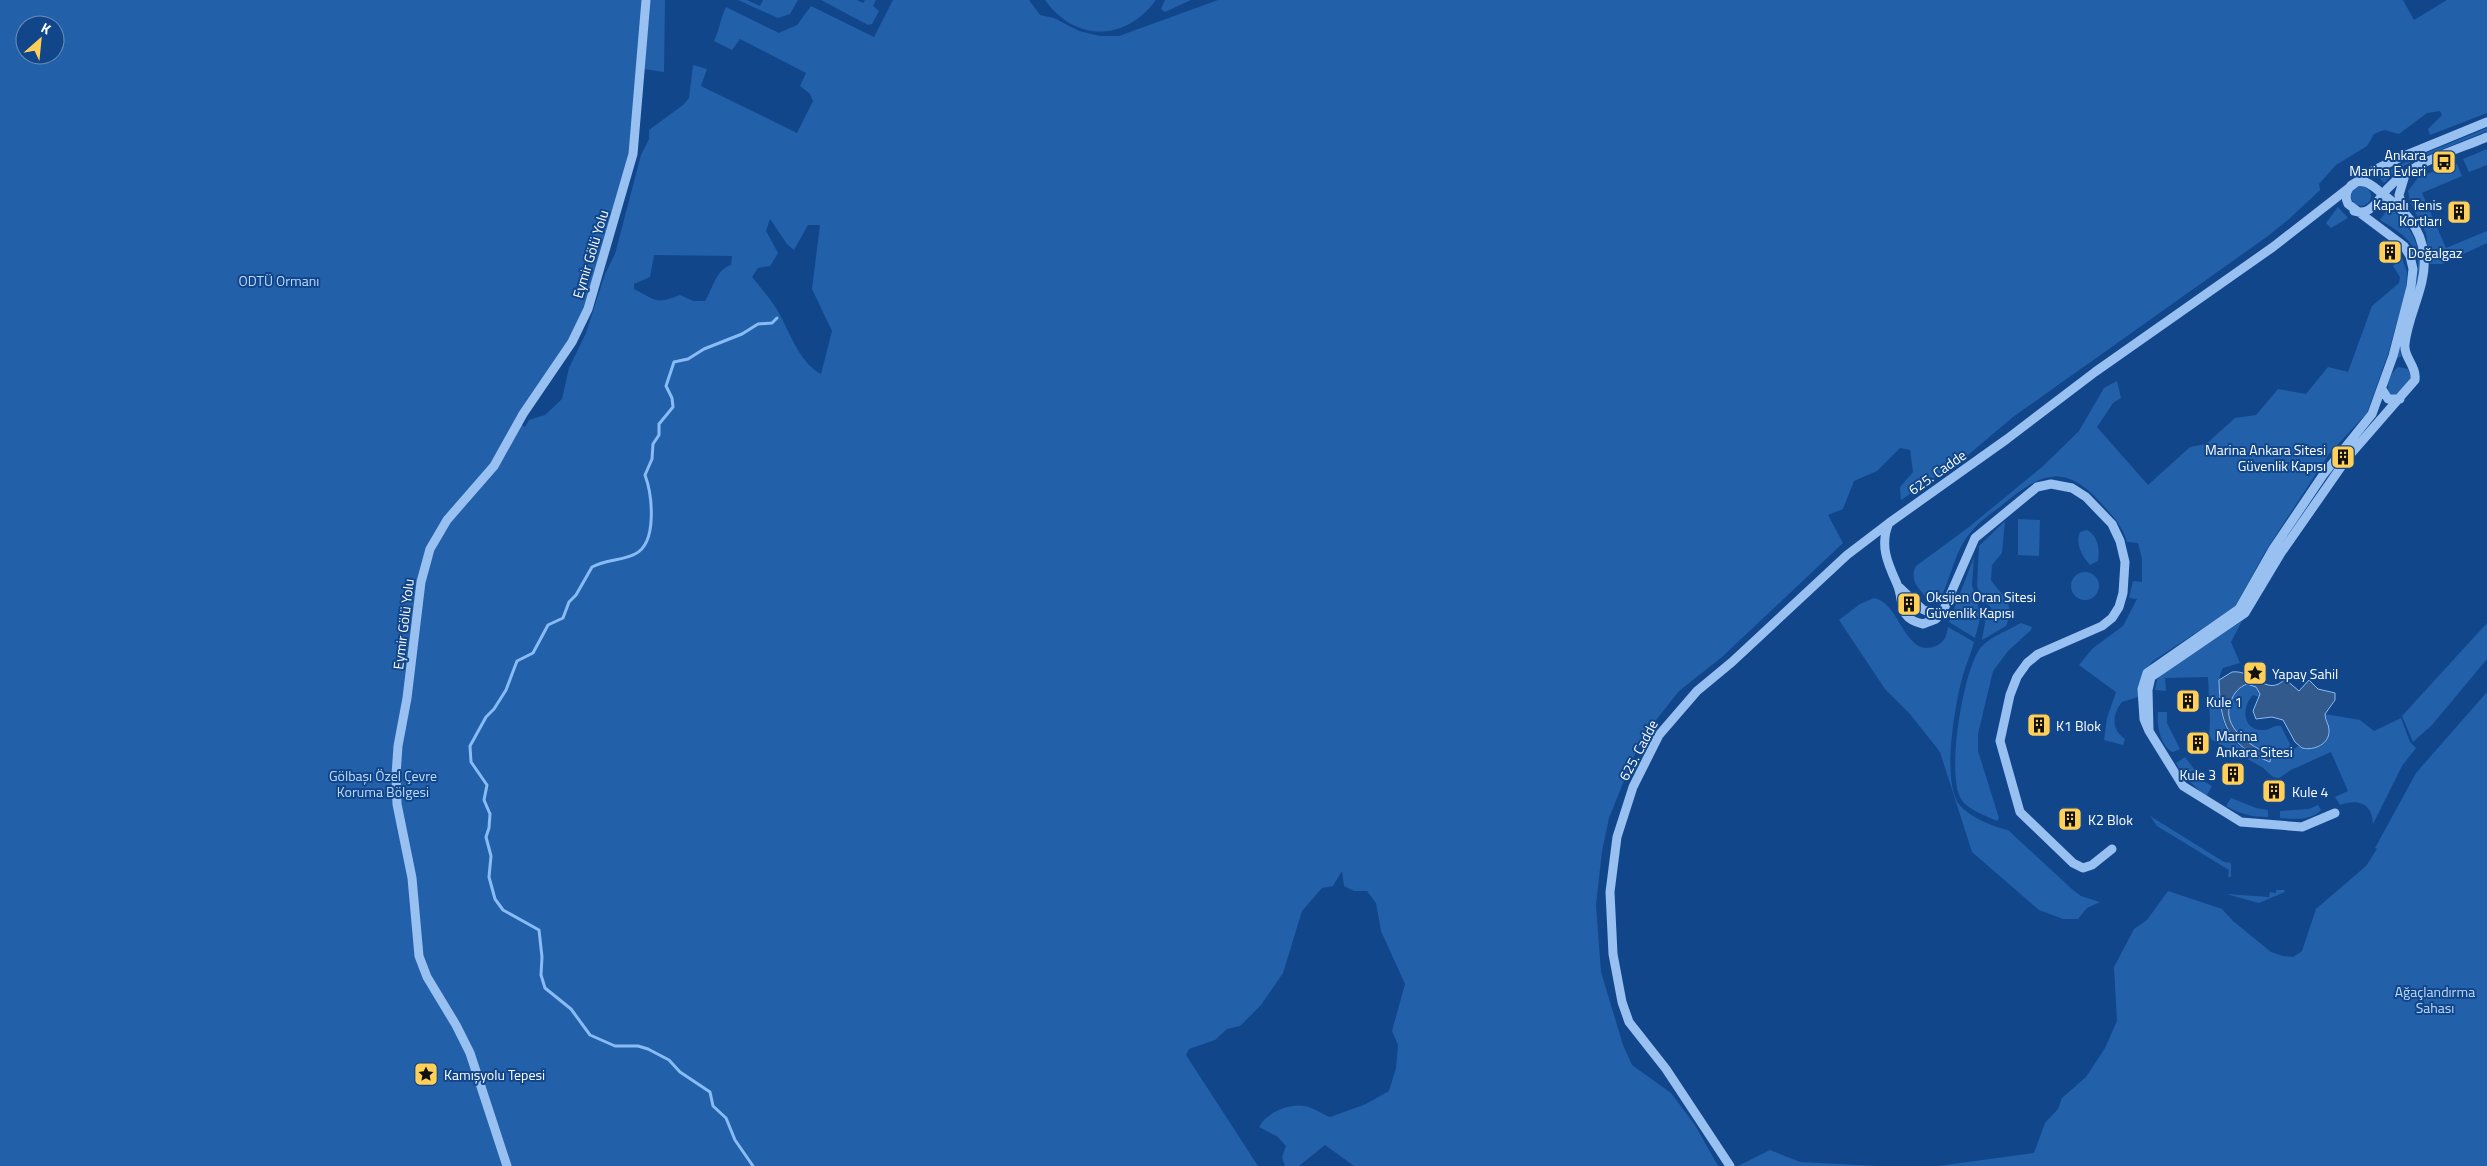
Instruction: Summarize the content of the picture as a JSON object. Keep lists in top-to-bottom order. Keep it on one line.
{"streets":{"street":["Eymir Gölü Yolu","625. Cadde"]},"parks":["ODTÜ Ormanı","Gölbaşı Özel Çevre Koruma Bölgesi","Ağaçlandırma Sahası"],"places":{"bus stop":["Ankara Marina Evleri"],"building":["Kapalı Tenis Kortları","Doğalgaz","Marina Ankara Sitesi Güvenlik Kapısı","Oksijen Oran Sitesi Güvenlik Kapısı","Kule 1","K1 Blok","Marina Ankara Sitesi","Kule 3","Kule 4","K2 Blok"],"place":["Yapay Sahil","Kamışyolu Tepesi"]},"north":"top right"}
